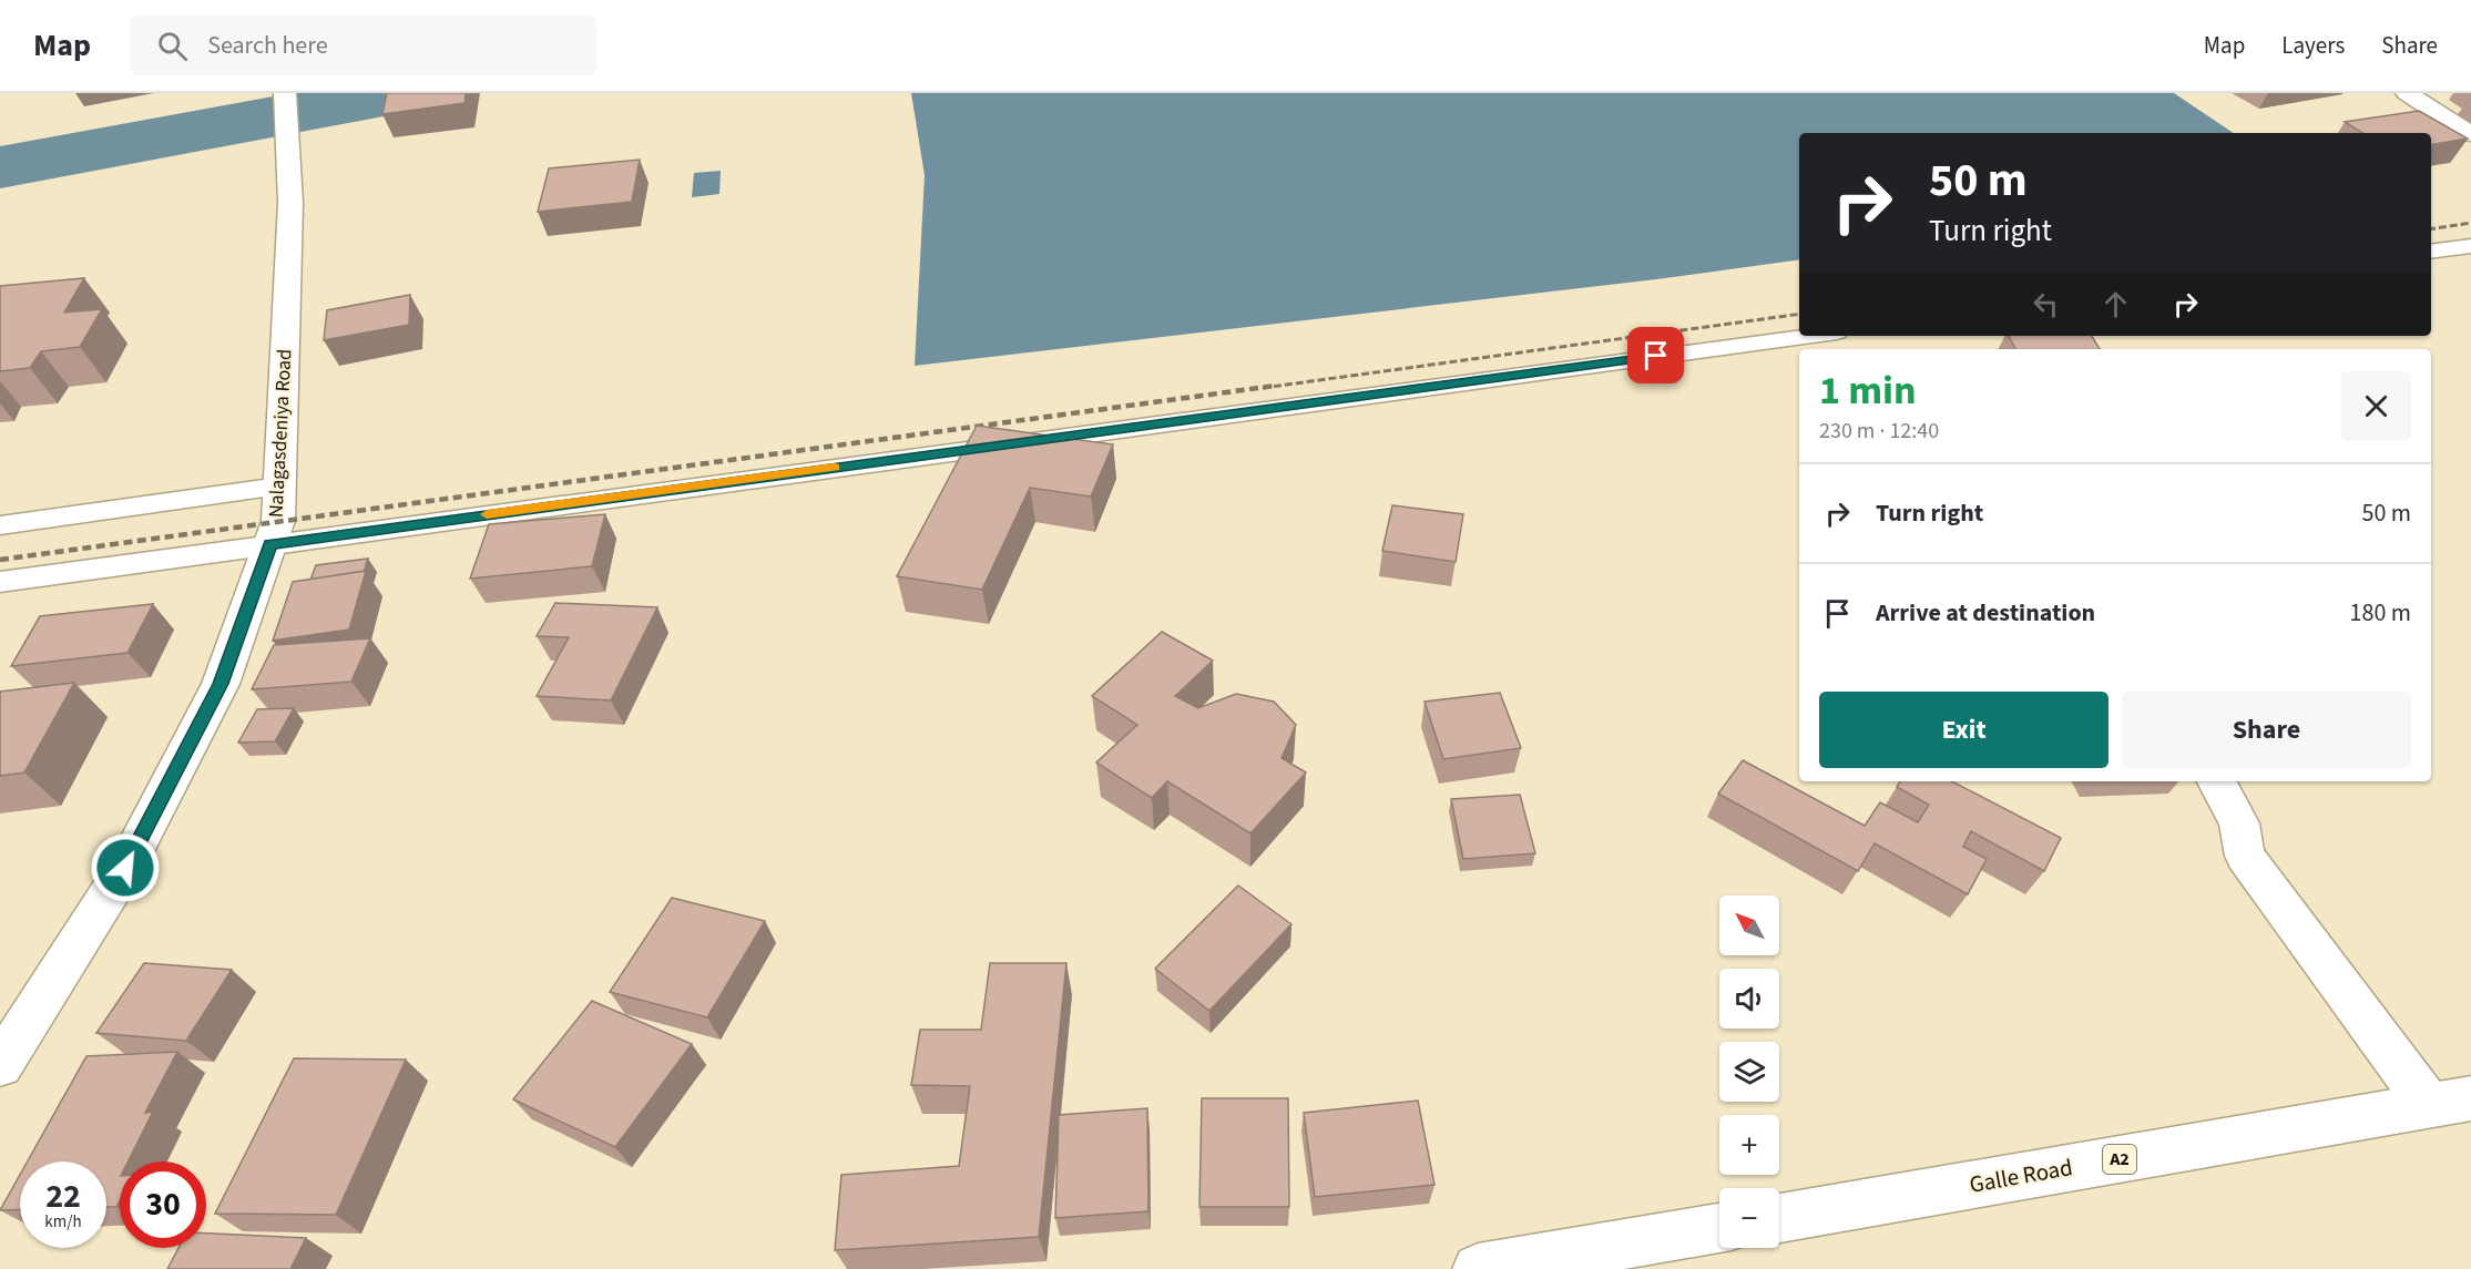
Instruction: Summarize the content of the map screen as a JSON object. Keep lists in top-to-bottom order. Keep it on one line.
{"streets":{"main road":["Nalagasdeniya Road","A2","Galle Road"]},"north":"top left","page":{"header":"Map","search":"Search here","nav":["Map","Layers","Share"],"turn":["50 m","Turn right"],"heading":["1 min","230 m · 12:40"],"list":[{"name":"Turn right","value":"50 m"},{"name":"Arrive at destination","value":"180 m"}],"buttons":["Exit","Share"],"map_buttons":["+","−"],"speed":"22 km/h","limit":"30"}}
